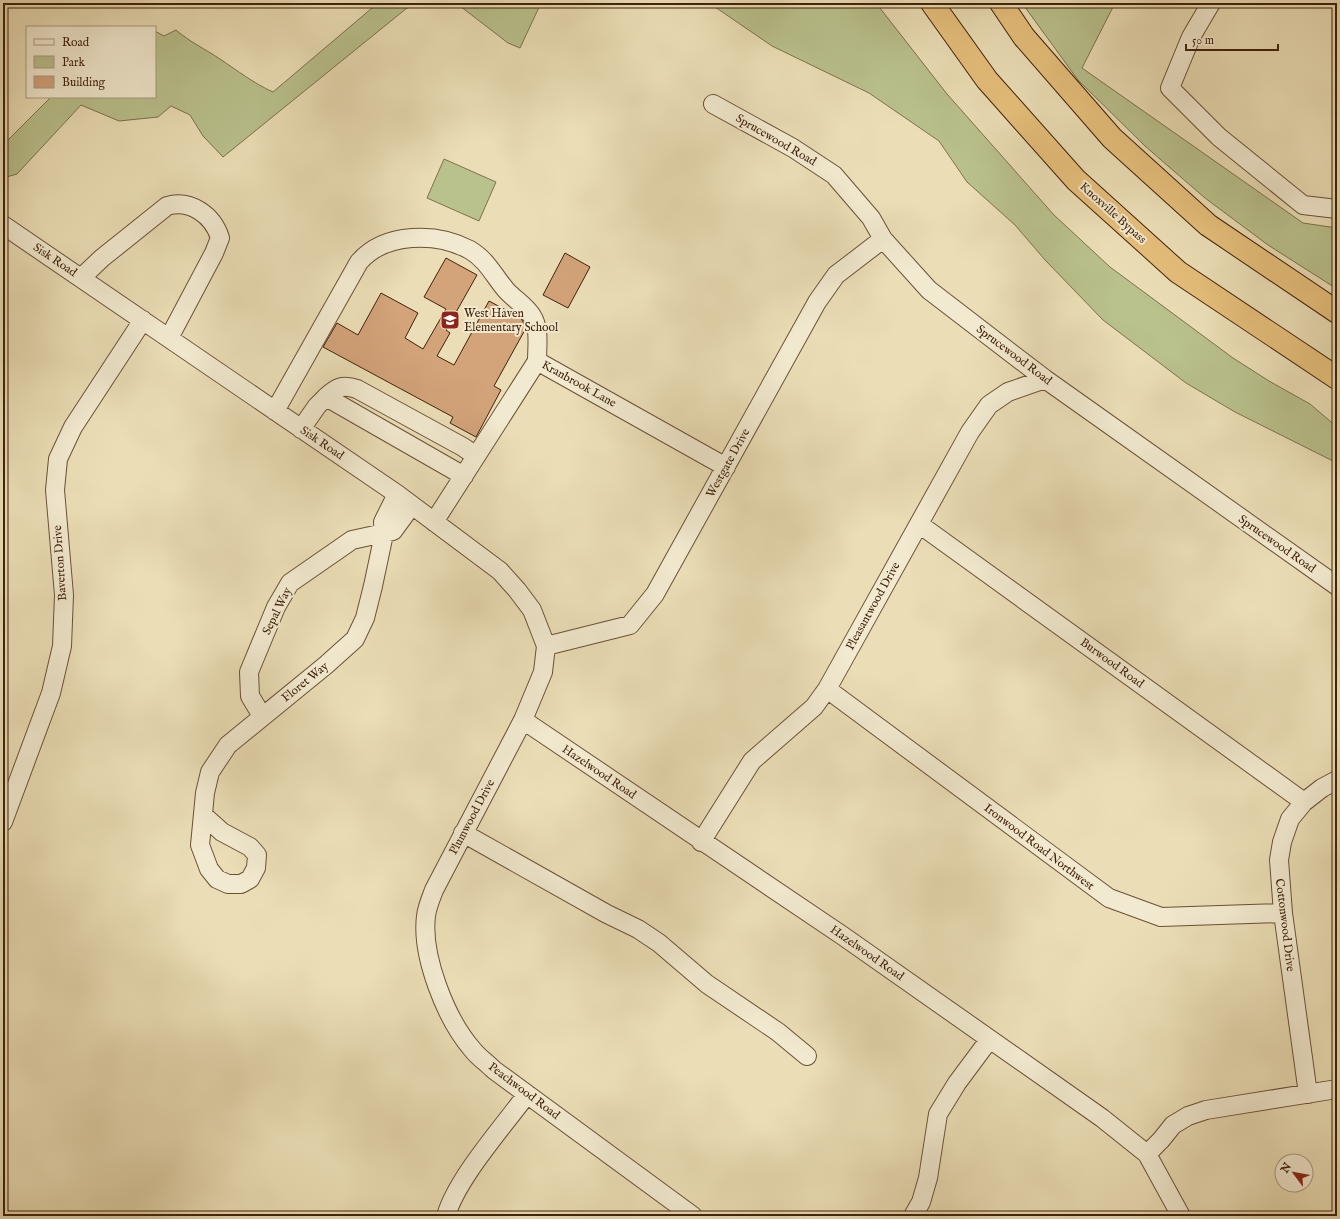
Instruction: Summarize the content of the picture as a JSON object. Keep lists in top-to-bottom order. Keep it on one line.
{"streets":{"highway":["Knoxville Bypass"],"street":["Sprucewood Road","Sisk Road","Kranbrook Lane","Westgate Drive","Baverton Drive","Pleasantwood Drive","Sepal Way","Burwood Road","Floret Way","Hazelwood Road","Plumwood Drive","Ironwood Road Northwest","Cottonwood Drive","Peachwood Road"]},"crossings":[["Sprucewood Road","Westgate Drive"],["Sprucewood Road","Pleasantwood Drive"],["Sisk Road","Kranbrook Lane"],["Sisk Road","Westgate Drive"],["Sisk Road","Baverton Drive"],["Sisk Road","Floret Way"],["Sisk Road","Hazelwood Road"],["Sisk Road","Plumwood Drive"],["Kranbrook Lane","Westgate Drive"],["Pleasantwood Drive","Burwood Road"],["Pleasantwood Drive","Hazelwood Road"],["Pleasantwood Drive","Ironwood Road Northwest"],["Sepal Way","Floret Way"],["Burwood Road","Cottonwood Drive"],["Hazelwood Road","Plumwood Drive"],["Plumwood Drive","Peachwood Road"],["Ironwood Road Northwest","Cottonwood Drive"]],"places":{"school or university":["West Haven Elementary School"]},"legend":["Road","Park","Building"],"scale_bar":"50 m","north":"top left"}
